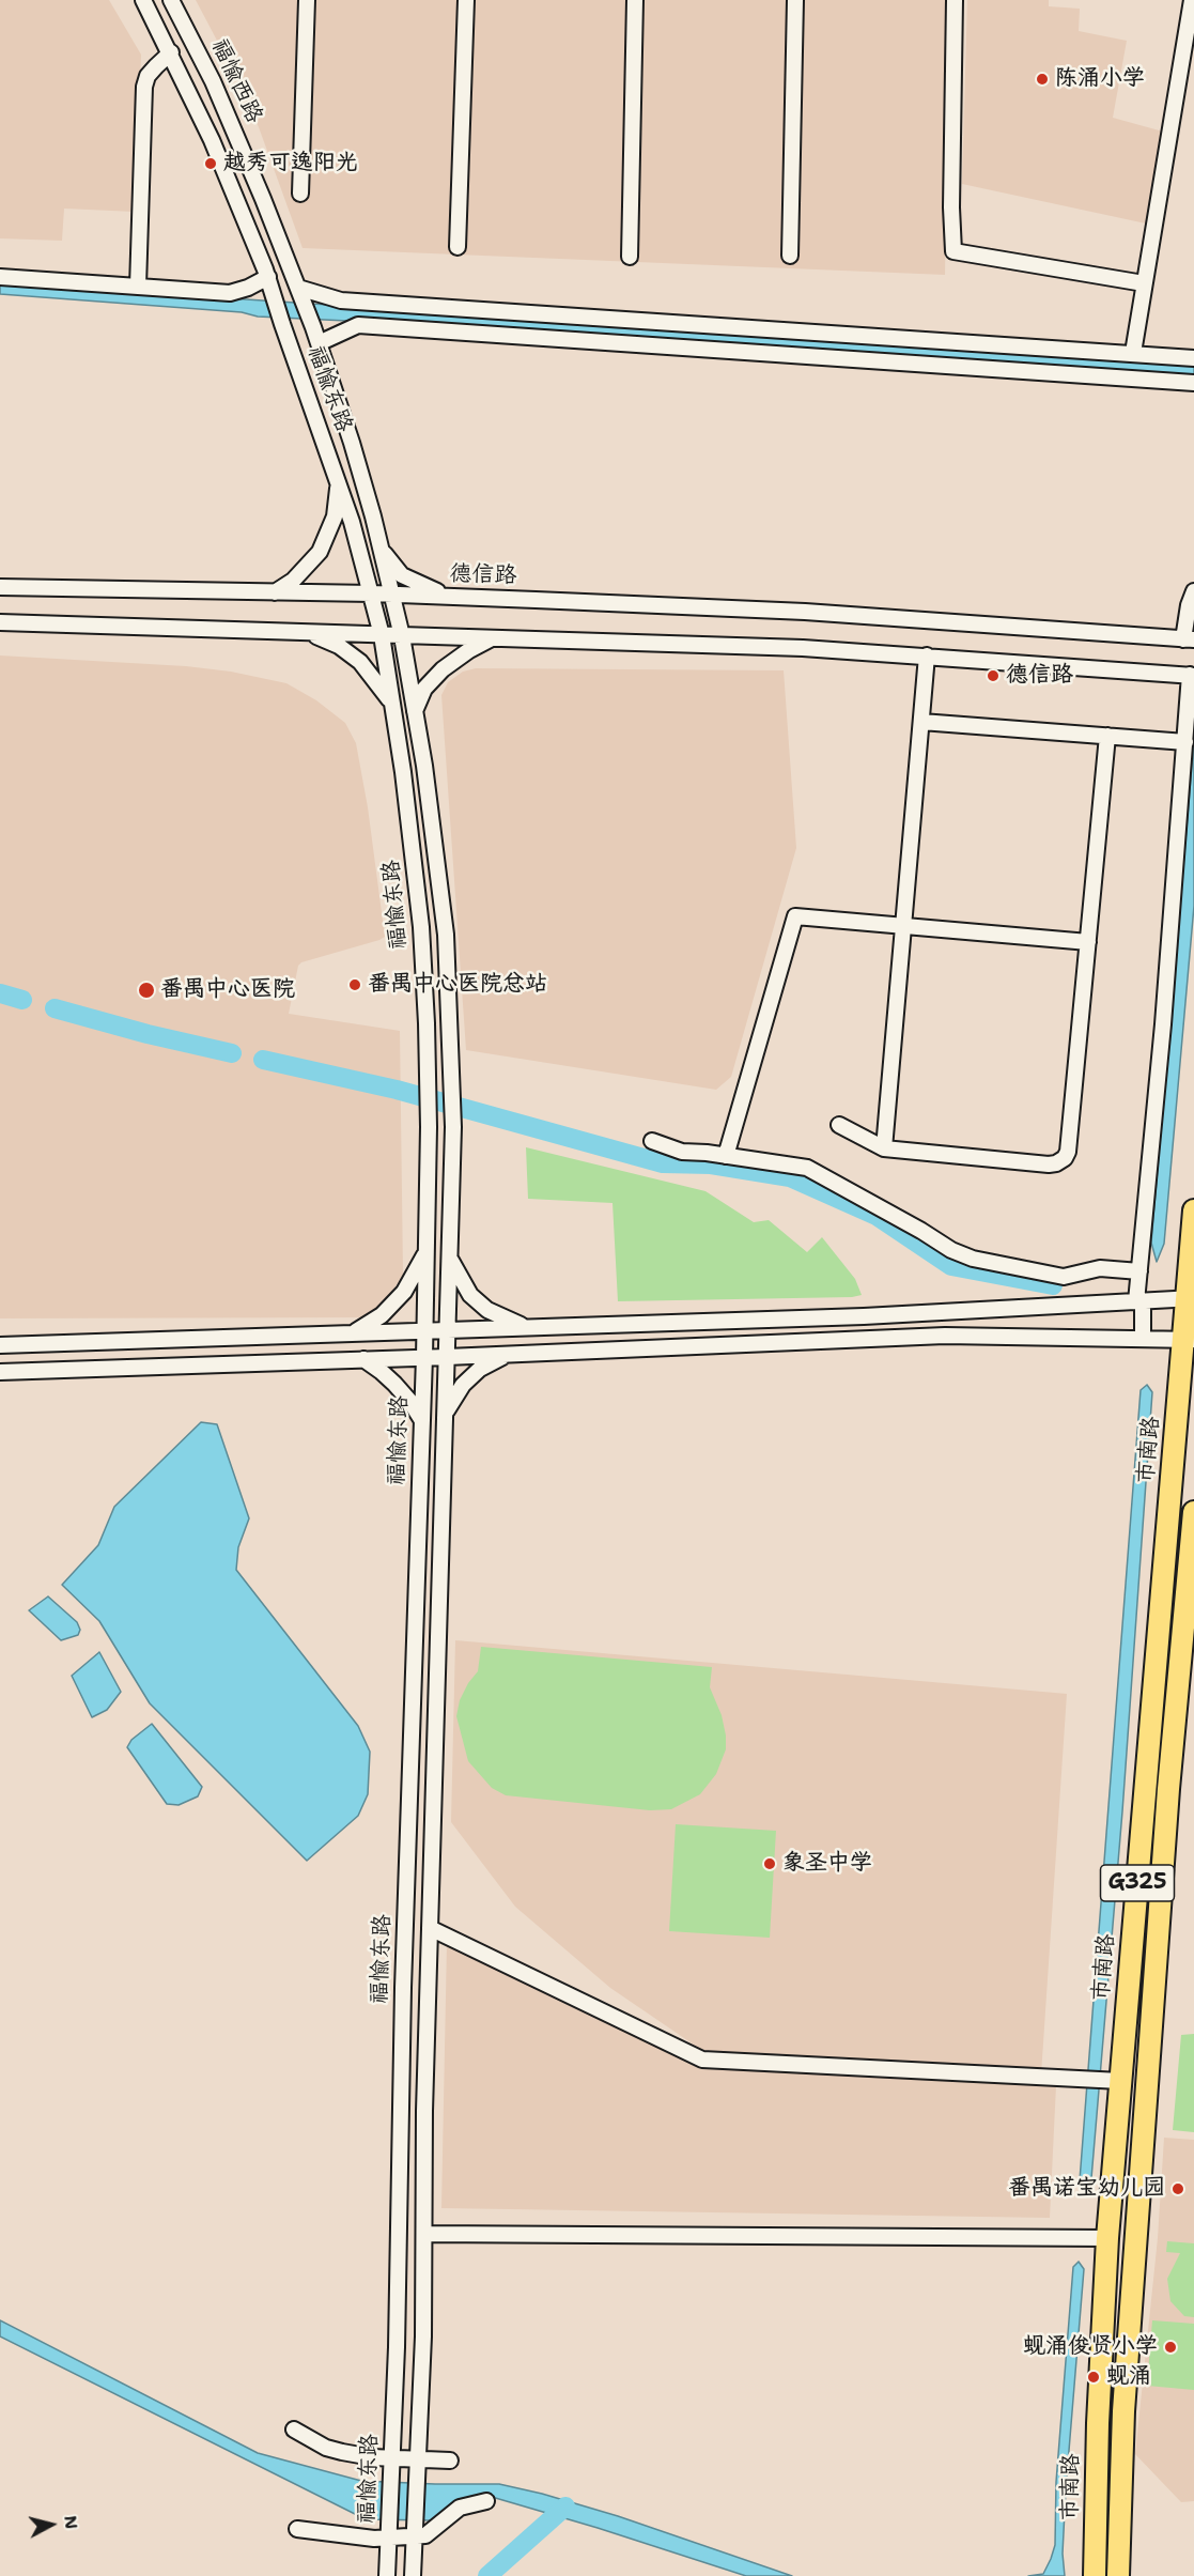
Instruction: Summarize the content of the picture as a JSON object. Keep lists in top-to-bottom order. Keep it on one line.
{"streets":{"highway":["市南路","G325"],"street":["福愉西路","福愉东路","德信路"]},"crossings":[["福愉西路","福愉东路"],["福愉东路","德信路"]],"places":["陈涌小学","越秀可逸阳光","德信路","番禺中心医院总站","番禺中心医院","象圣中学","番禺诺宝幼儿园","蚬涌俊贤小学","蚬涌"],"north":"right"}
